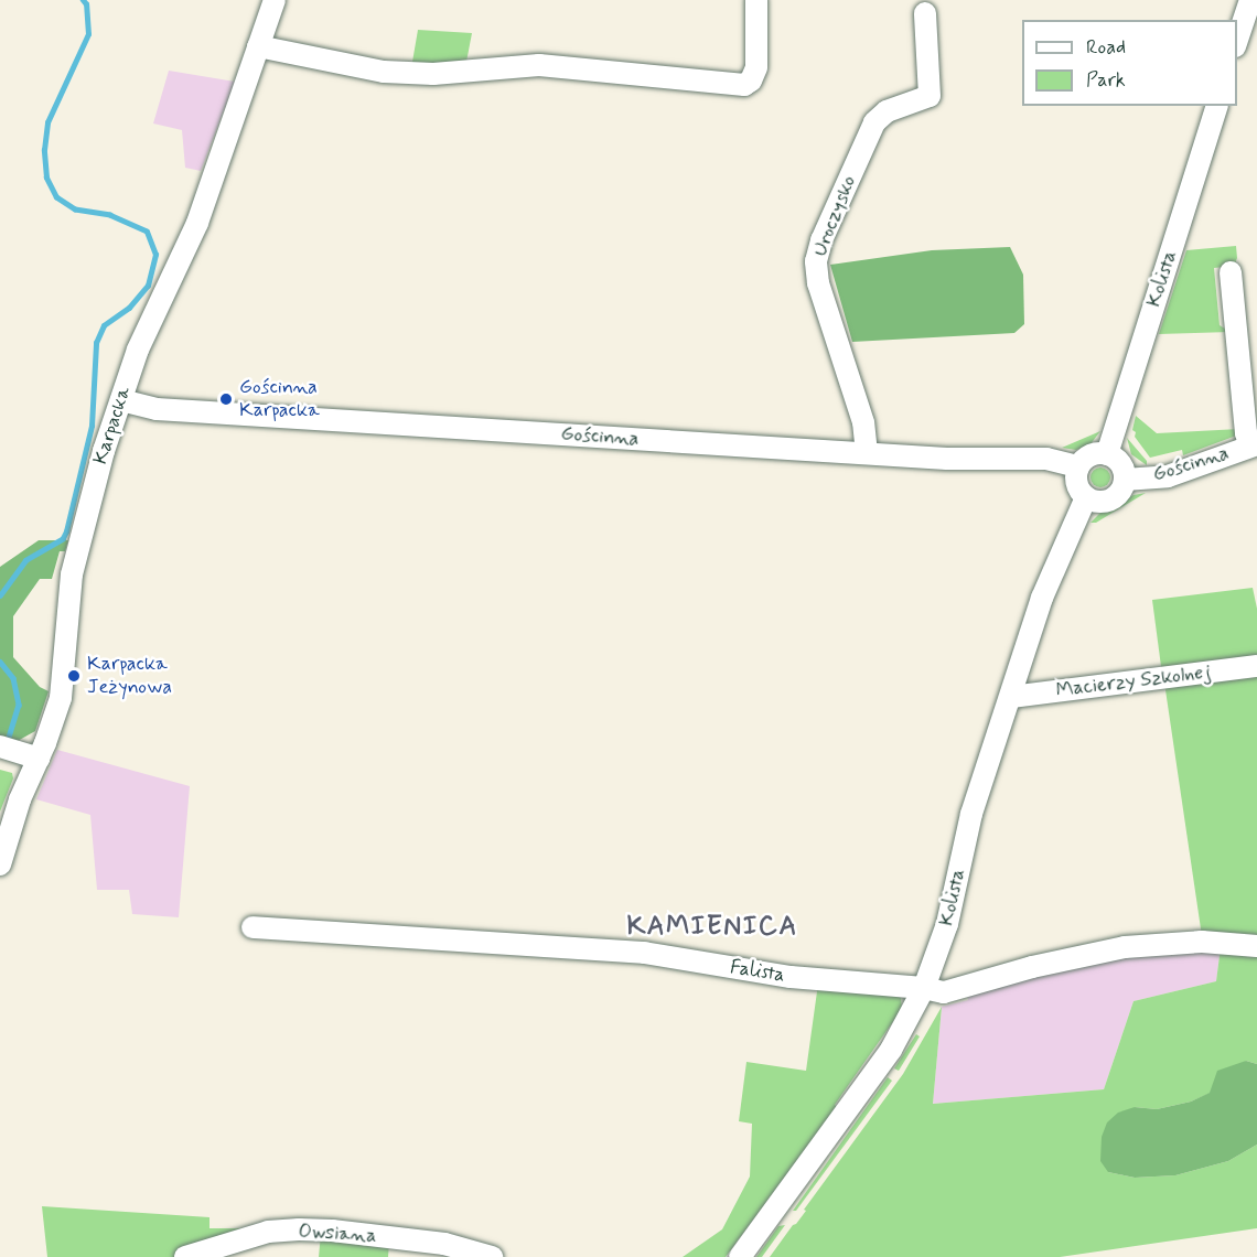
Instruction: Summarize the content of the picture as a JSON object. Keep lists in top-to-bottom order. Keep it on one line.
{"streets":{"street":["Uroczysko","Kolista","Karpacka","Gościnna","Macierzy Szkolnej","Falista","Owsiana"]},"crossings":[["Uroczysko","Gościnna"],["Kolista","Gościnna"],["Kolista","Macierzy Szkolnej"],["Kolista","Falista"],["Karpacka","Gościnna"]],"districts":["KAMIENICA"],"places":["Gościnna Karpacka","Karpacka Jeżynowa"],"legend":["Road","Park"]}
